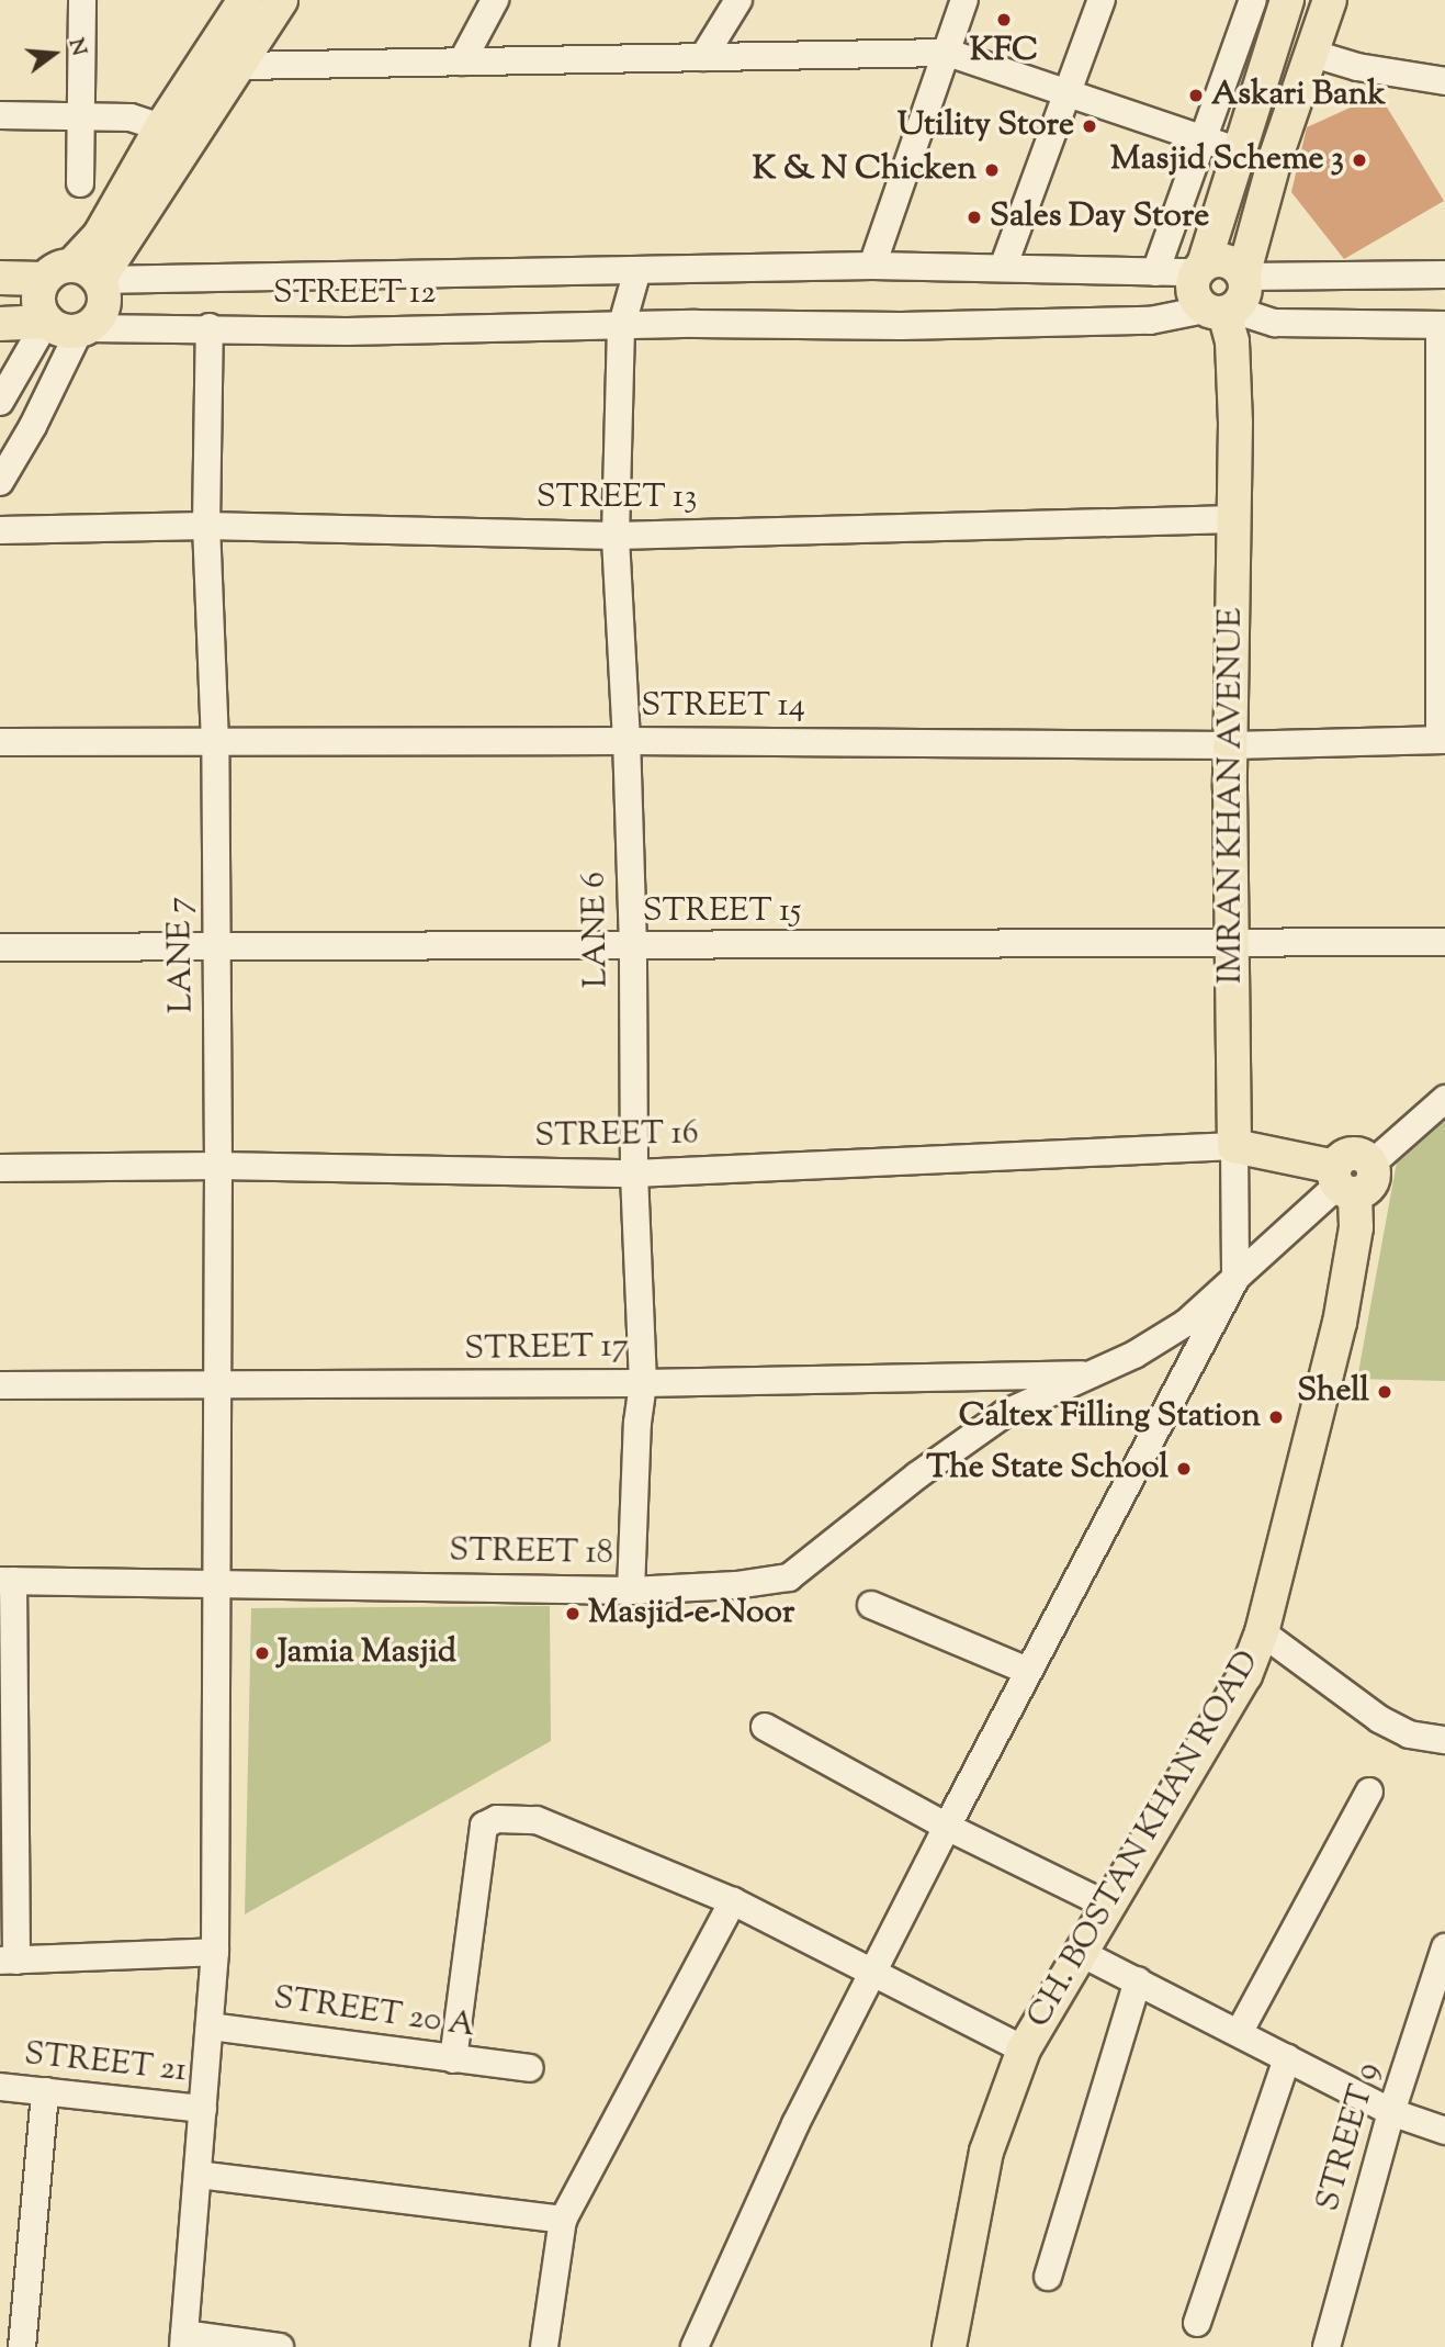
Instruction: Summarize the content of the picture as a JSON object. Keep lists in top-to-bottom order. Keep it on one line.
{"streets":{"main road":["IMRAN KHAN AVENUE","CH. BOSTAN KHAN ROAD"],"street":["STREET 12","STREET 13","STREET 14","STREET 15","LANE 6","LANE 7","STREET 16","STREET 17","STREET 18","STREET 20 A","STREET 21","STREET 9"]},"crossings":[["STREET 12","IMRAN KHAN AVENUE"],["STREET 12","LANE 6"],["STREET 12","LANE 7"],["STREET 13","IMRAN KHAN AVENUE"],["STREET 13","LANE 6"],["STREET 13","LANE 7"],["STREET 14","IMRAN KHAN AVENUE"],["STREET 14","LANE 6"],["STREET 14","LANE 7"],["IMRAN KHAN AVENUE","STREET 15"],["IMRAN KHAN AVENUE","STREET 16"],["IMRAN KHAN AVENUE","STREET 18"],["STREET 15","LANE 6"],["STREET 15","LANE 7"],["LANE 6","STREET 16"],["LANE 6","STREET 17"],["LANE 6","STREET 18"],["LANE 7","STREET 16"],["LANE 7","STREET 17"],["LANE 7","STREET 18"],["LANE 7","STREET 20 A"],["LANE 7","STREET 21"],["STREET 17","STREET 18"],["STREET 18","CH. BOSTAN KHAN ROAD"]],"places":["KFC","Askari Bank","Utility Store","Masjid Scheme 3","K & N Chicken","Sales Day Store","Shell","Caltex Filling Station","The State School","Masjid-e-Noor","Jamia Masjid"],"north":"right"}
